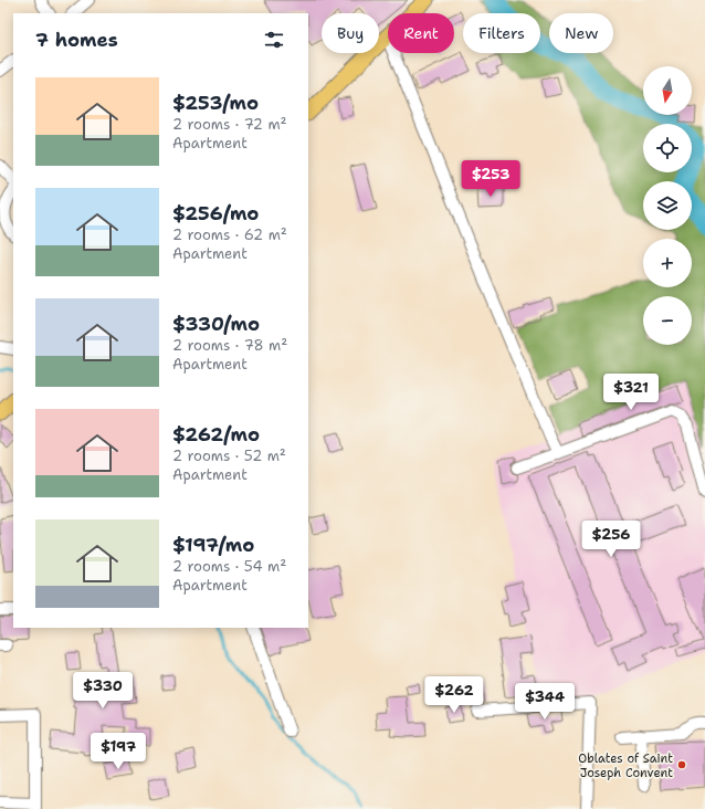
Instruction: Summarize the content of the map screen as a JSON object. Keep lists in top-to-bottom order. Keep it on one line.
{"places":["Oblates of Saint Joseph Convent"],"north":"bottom","page":{"chip":["Buy","Rent","Filters","New"],"heading":"7 homes","map_buttons":["+","−"],"list":[{"name":"$253/mo","note":"2 rooms · 72 m² · Apartment"},{"name":"$256/mo","note":"2 rooms · 62 m² · Apartment"},{"name":"$330/mo","note":"2 rooms · 78 m² · Apartment"},{"name":"$262/mo","note":"2 rooms · 52 m² · Apartment"},{"name":"$197/mo","note":"2 rooms · 54 m² · Apartment"}],"price":["$253","$321","$256","$330","$262","$344","$197"]}}
